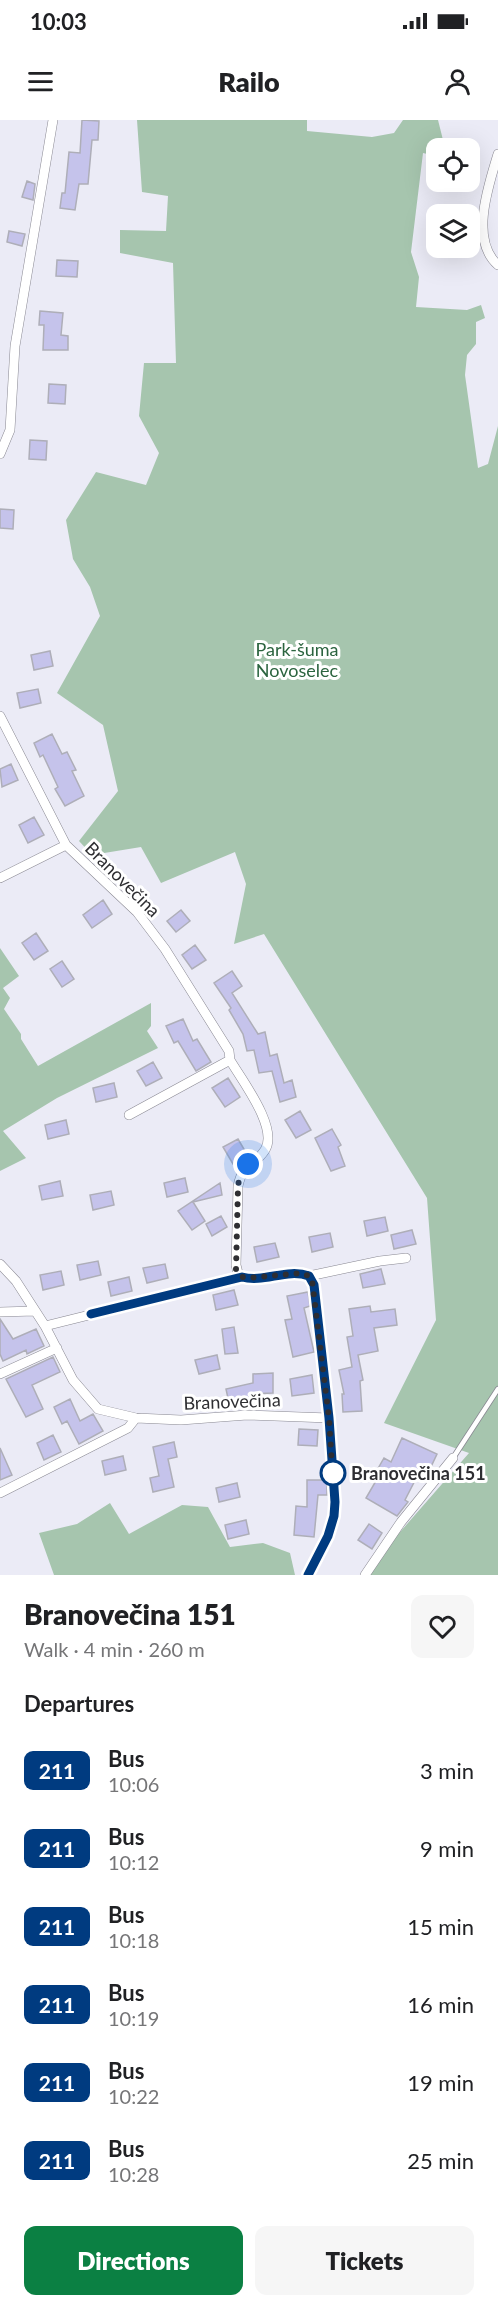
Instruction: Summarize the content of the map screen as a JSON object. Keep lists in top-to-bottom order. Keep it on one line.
{"streets":{"street":["Branovečina"]},"parks":["Park-šuma Novoselec"],"places":["Branovečina 151"],"lines":["bus line 211"],"page":{"status":"10:03","header":"Railo","heading":[["Branovečina 151","Walk · 4 min · 260 m"],"Departures"],"list":[{"mark":"211","name":"Bus","note":"10:06","value":"3 min"},{"mark":"211","name":"Bus","note":"10:12","value":"9 min"},{"mark":"211","name":"Bus","note":"10:18","value":"15 min"},{"mark":"211","name":"Bus","note":"10:19","value":"16 min"},{"mark":"211","name":"Bus","note":"10:22","value":"19 min"},{"mark":"211","name":"Bus","note":"10:28","value":"25 min"}],"buttons":["Directions","Tickets"]}}
